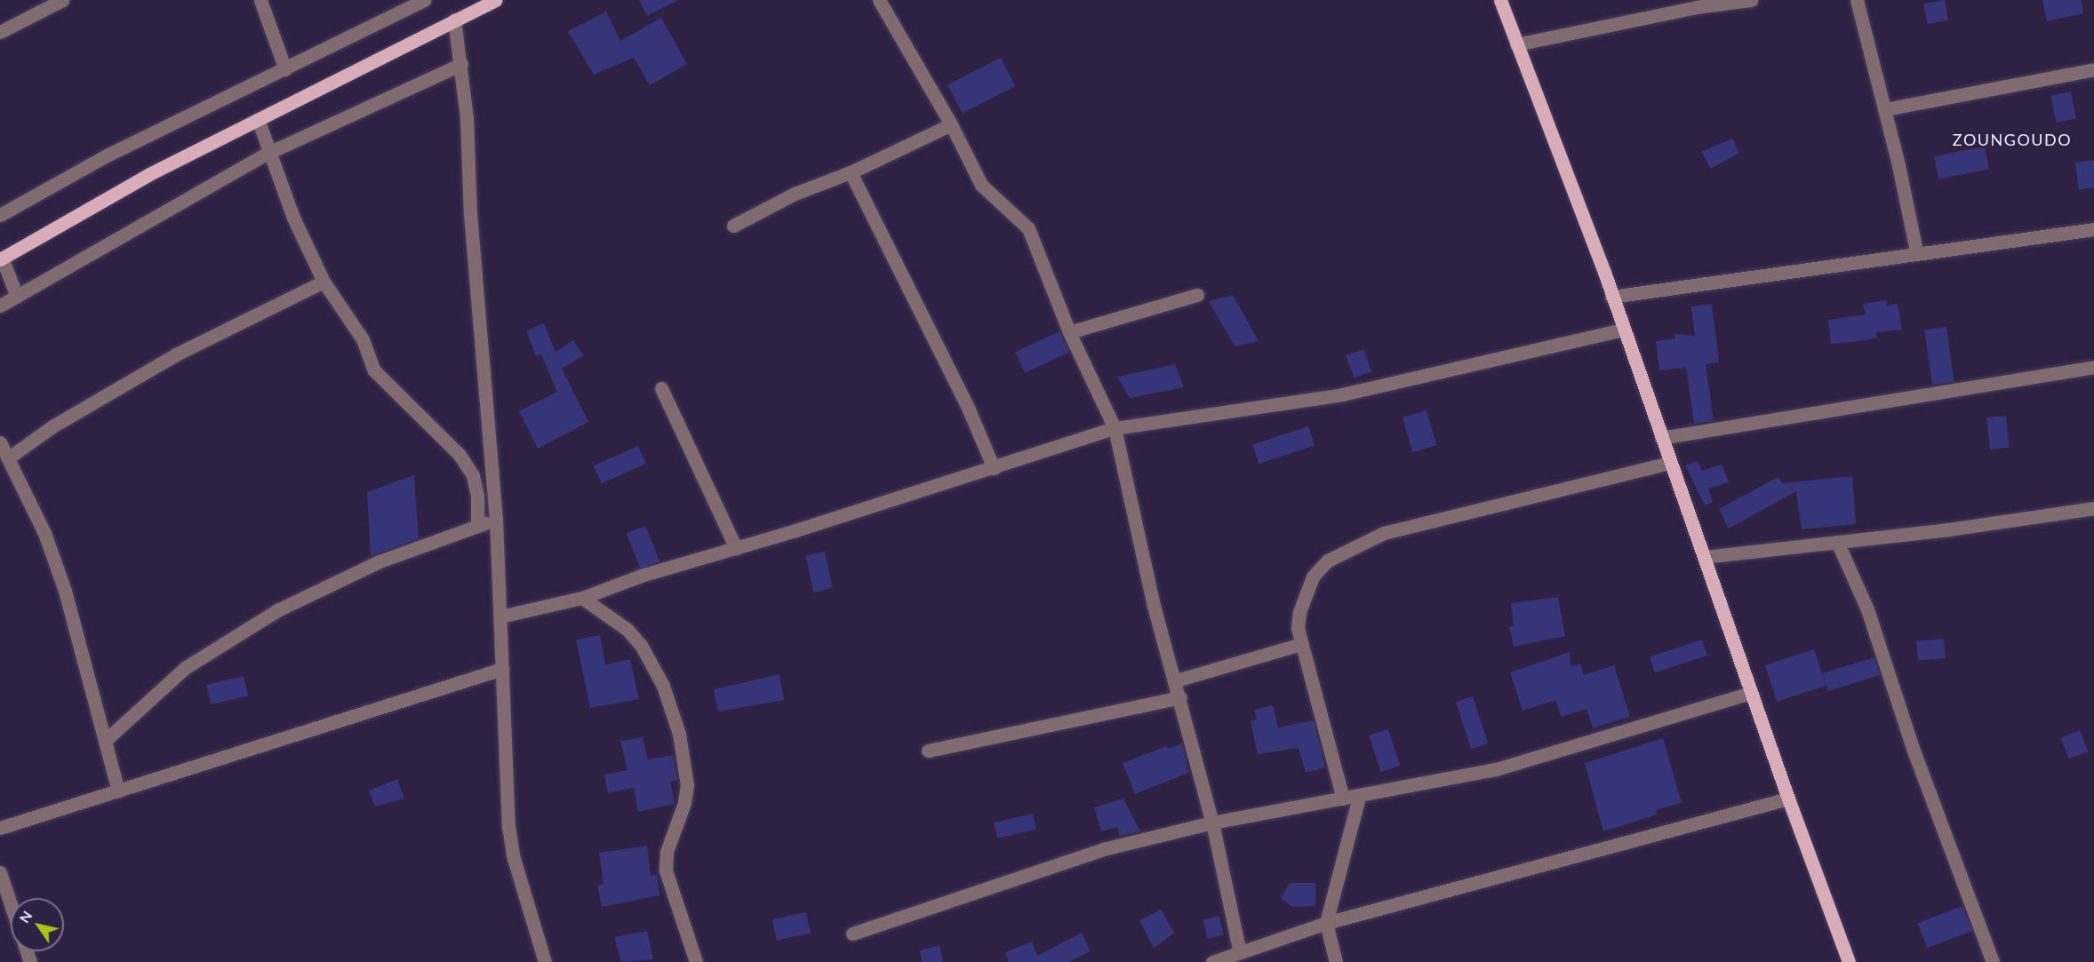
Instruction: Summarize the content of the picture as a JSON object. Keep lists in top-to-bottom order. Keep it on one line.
{"districts":["ZOUNGOUDO"],"north":"top left"}
